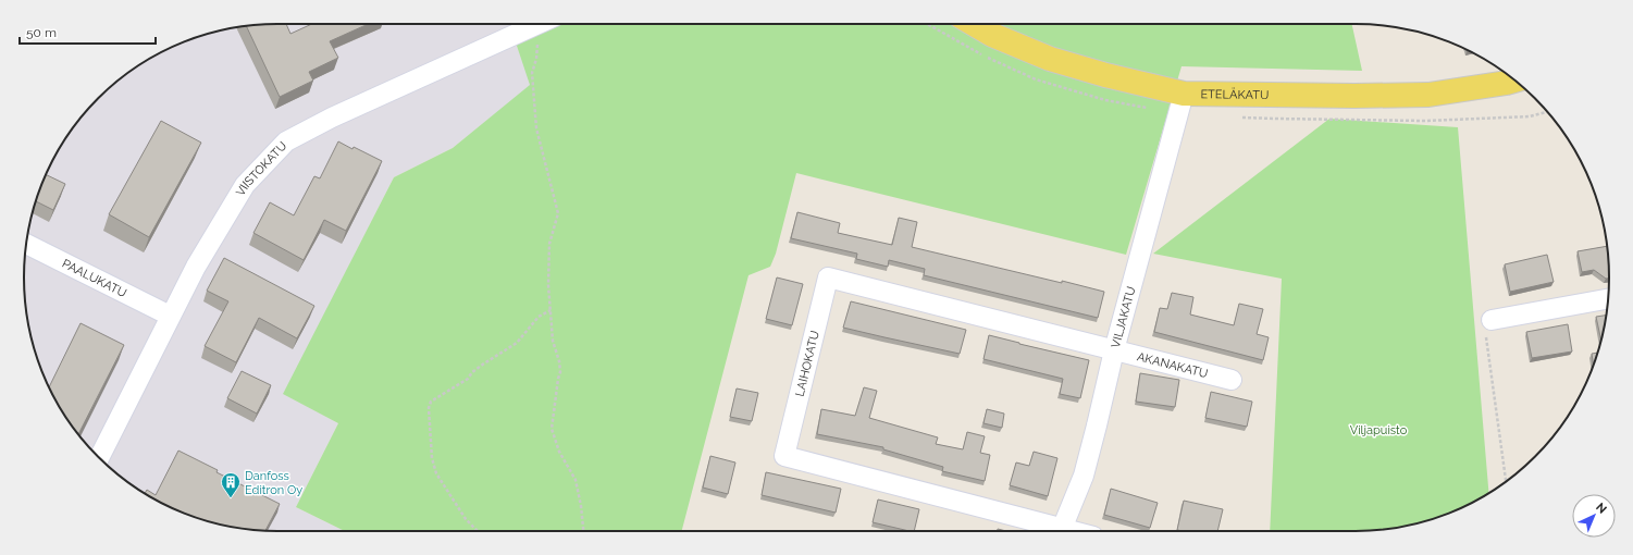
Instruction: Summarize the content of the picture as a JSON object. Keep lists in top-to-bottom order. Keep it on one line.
{"streets":{"main road":["ETELÄKATU"],"street":["VIISTOKATU","PAALUKATU","VILJAKATU","LAIHOKATU","AKANAKATU"]},"crossings":[["ETELÄKATU","VILJAKATU"],["VIISTOKATU","PAALUKATU"],["VILJAKATU","LAIHOKATU"],["VILJAKATU","AKANAKATU"],["LAIHOKATU","AKANAKATU"]],"parks":["Viljapuisto"],"places":{"building":["Danfoss Editron Oy"]},"scale_bar":"50 m","north":"top right"}
